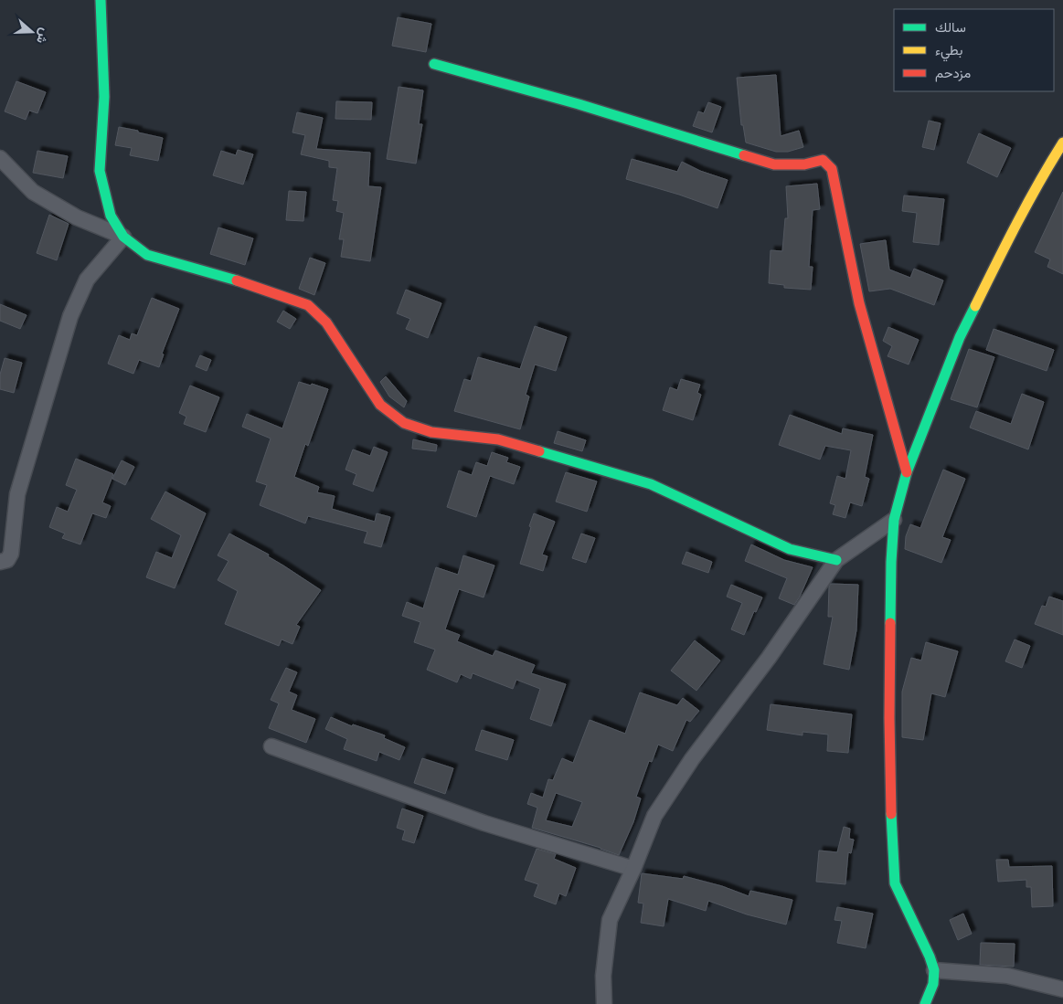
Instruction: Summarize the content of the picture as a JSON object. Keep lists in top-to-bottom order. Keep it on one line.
{"legend":["سالك","بطيء","مزدحم"],"north":"right"}
